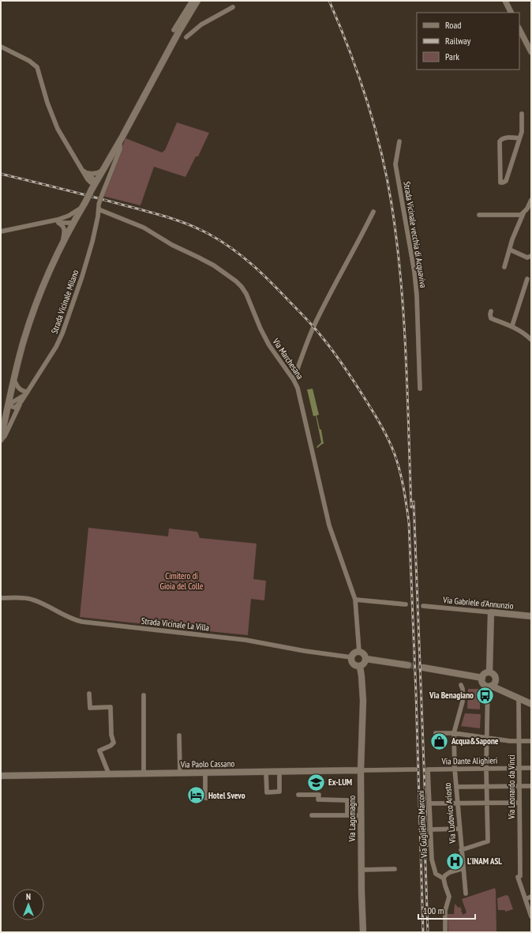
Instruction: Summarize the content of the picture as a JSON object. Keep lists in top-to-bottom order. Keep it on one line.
{"streets":{"main road":["Via Gabriele d'Annunzio","Via Paolo Cassano","Via Lagomagno"],"street":["Strada Vicinale vecchia di Acquaviva","Strada Vicinale Milano","Via Marchesana","Strada Vicinale La Villa","Via Dante Alighieri","Via Leonardo da Vinci","Via Ludovico Ariosto","Via Guglielmo Marconi"]},"crossings":[["Strada Vicinale Milano","Via Marchesana"],["Strada Vicinale La Villa","Via Lagomagno"],["Via Dante Alighieri","Via Leonardo da Vinci"],["Via Dante Alighieri","Via Ludovico Ariosto"],["Via Dante Alighieri","Via Guglielmo Marconi"],["Via Paolo Cassano","Via Lagomagno"]],"parks":["Cimitero di Gioia del Colle"],"places":{"bus stop":["Via Benagiano"],"shop":["Acqua&Sapone"],"school or university":["Ex-LUM"],"hotel":["Hotel Svevo"],"hospital":["L'INAM ASL"]},"legend":["Road","Railway","Park"],"scale_bar":"100 m","north":"top"}
